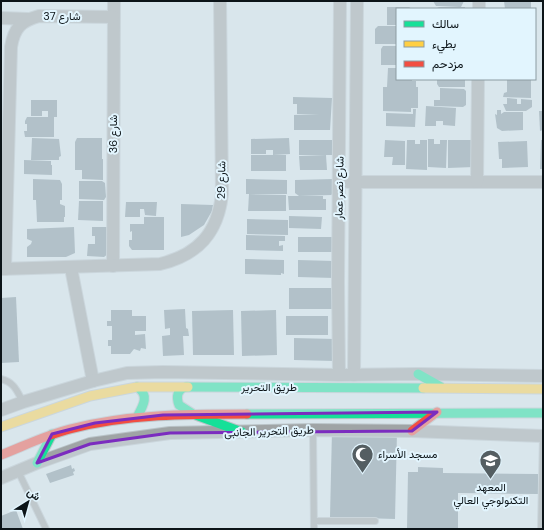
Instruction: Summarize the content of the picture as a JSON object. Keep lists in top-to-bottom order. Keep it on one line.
{"streets":{"street":["شارع 37","شارع 36","شارع 29","شارع نصر عمار","طريق التحرير","طريق التحرير الجانبى"]},"crossings":[["شارع 37","شارع 36"],["شارع 37","شارع 29"],["شارع 36","شارع 29"]],"places":{"mosque":["مسجد الأسراء"],"school or university":["المعهد التكنولوجي العالي"]},"legend":["سالك","بطيء","مزدحم"],"north":"top right"}
